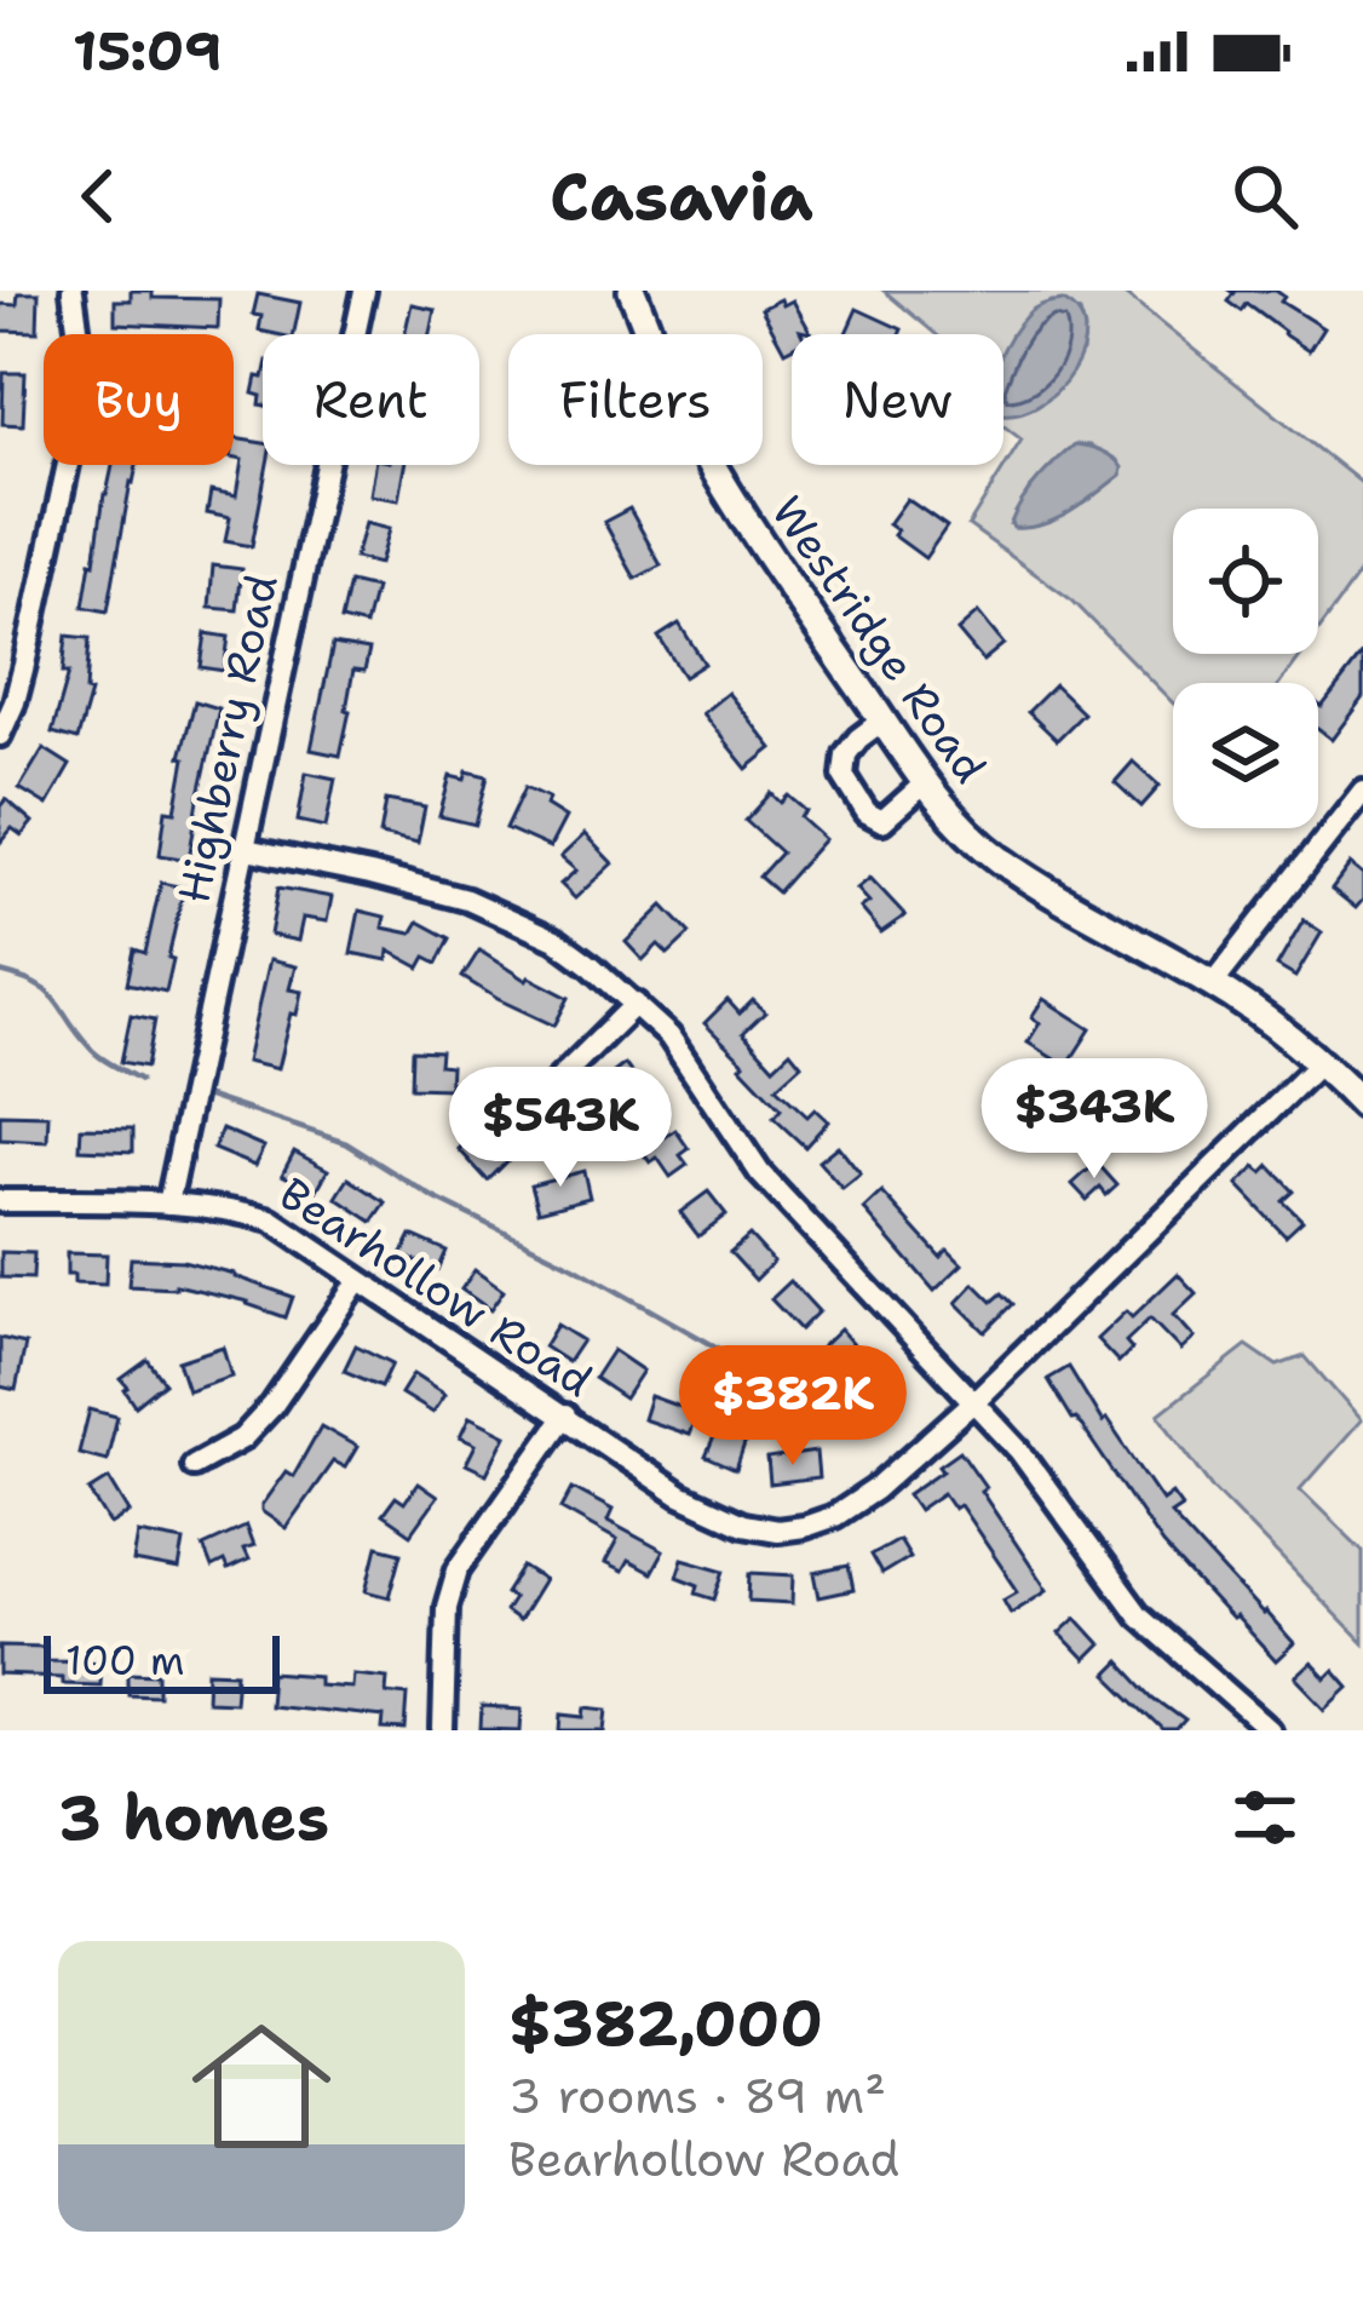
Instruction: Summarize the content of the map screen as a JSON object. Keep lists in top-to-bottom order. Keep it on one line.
{"streets":{"main road":["Westridge Road"],"street":["Highberry Road","Bearhollow Road"]},"crossings":[["Westridge Road","Bearhollow Road"],["Highberry Road","Bearhollow Road"]],"scale_bar":"100 m","page":{"status":"15:09","header":"Casavia","chip":["Buy","Rent","Filters","New"],"price":["$343K","$543K","$382K"],"scale":"100 m","heading":"3 homes","list":[{"name":"$382,000","note":"3 rooms · 89 m² · Bearhollow Road"}]}}
